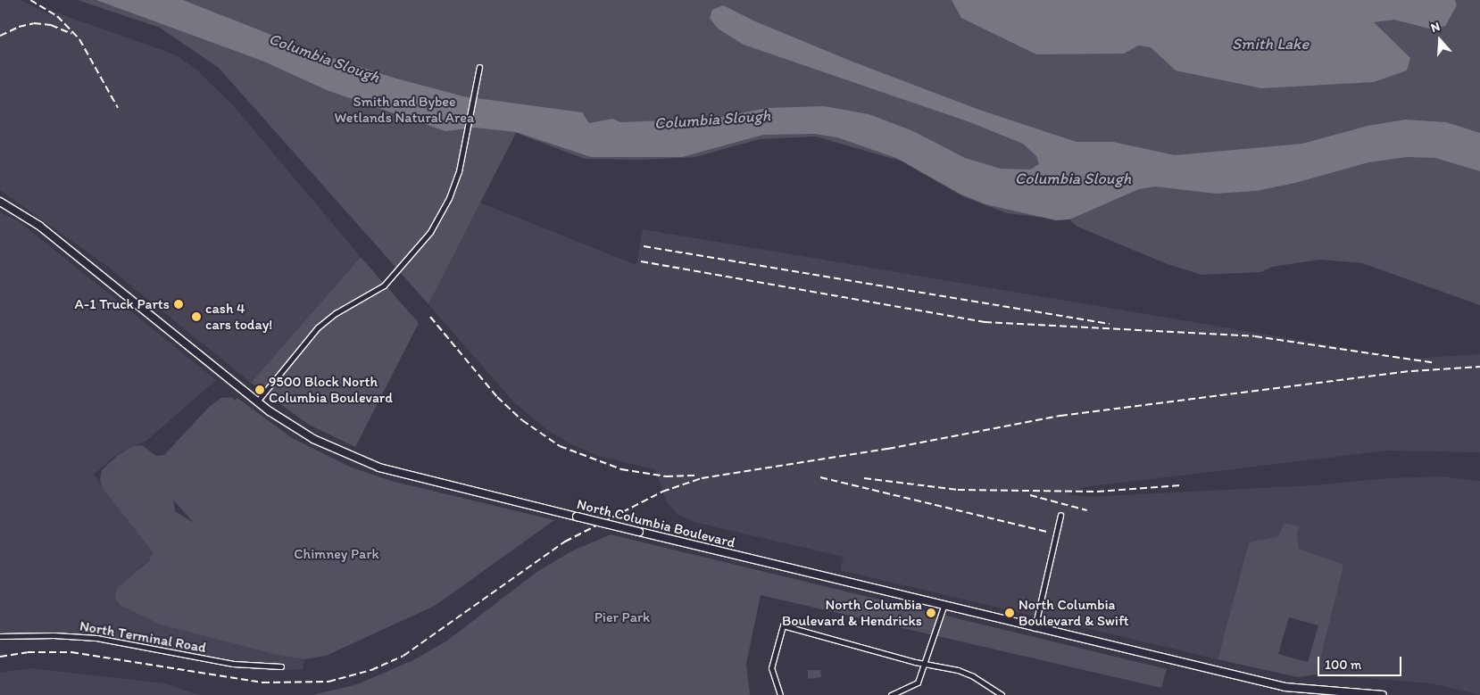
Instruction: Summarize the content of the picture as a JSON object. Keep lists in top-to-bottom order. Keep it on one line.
{"streets":{"main road":["North Columbia Boulevard"],"street":["North Terminal Road"]},"water":["Smith Lake","Columbia Slough"],"parks":["Smith and Bybee Wetlands Natural Area","Chimney Park","Pier Park"],"places":["A-1 Truck Parts","cash 4 cars today!","9500 Block North Columbia Boulevard","North Columbia Boulevard & Hendricks","North Columbia Boulevard & Swift"],"scale_bar":"100 m","north":"top"}
